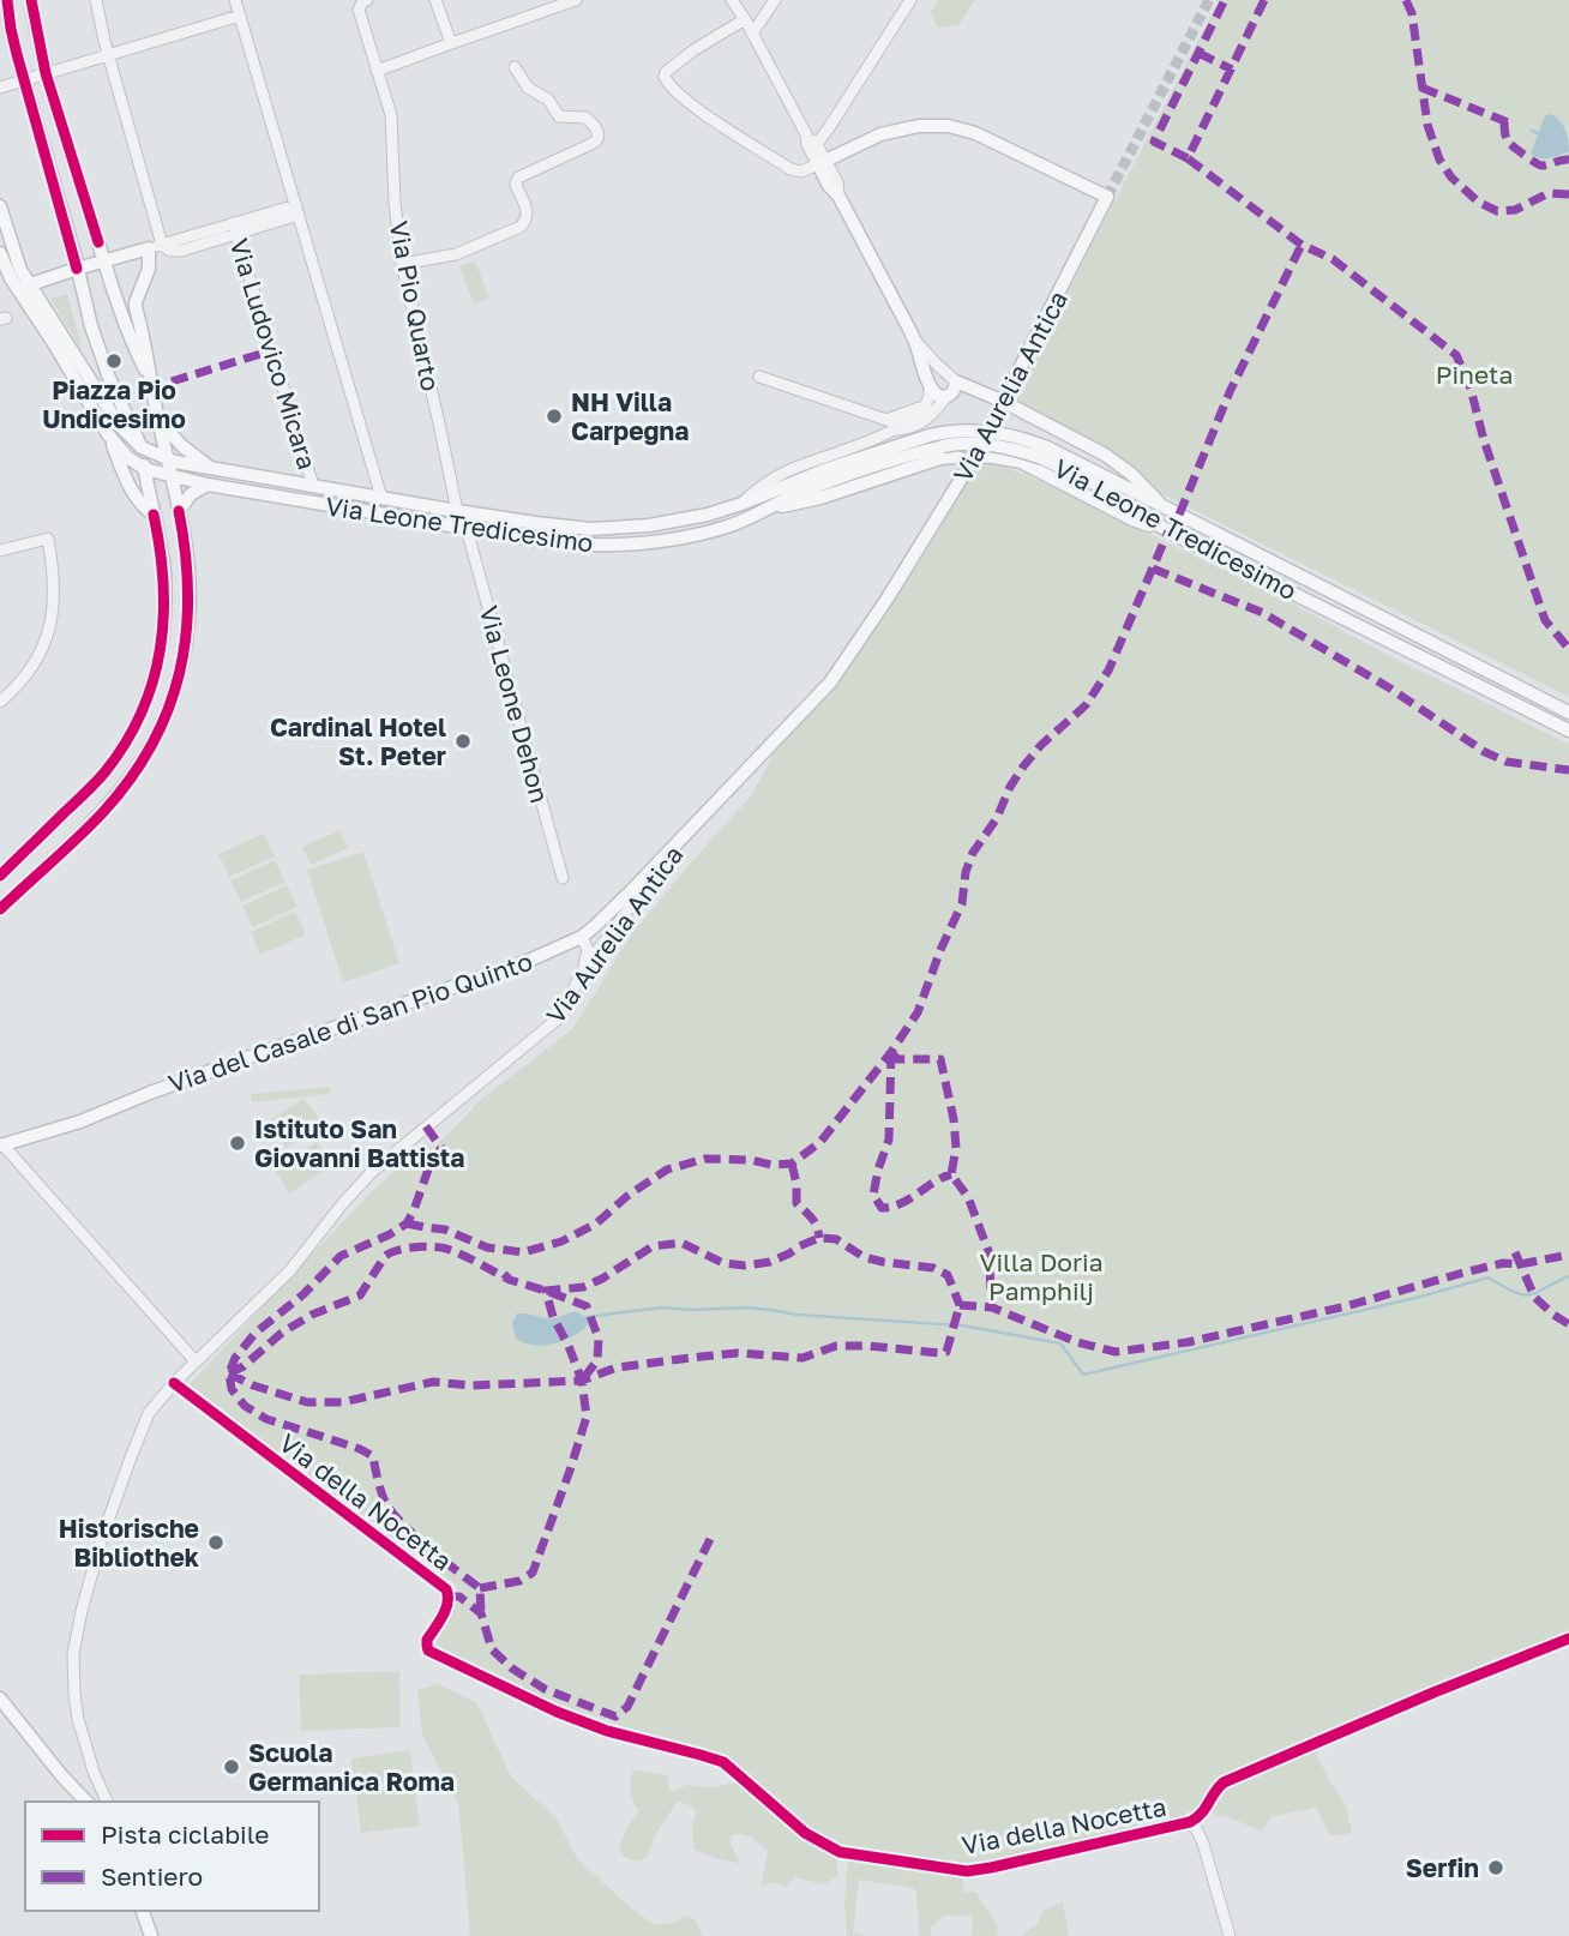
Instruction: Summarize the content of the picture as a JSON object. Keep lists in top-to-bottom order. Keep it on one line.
{"streets":{"main road":["Via Aurelia Antica","Via Leone Tredicesimo","Via del Casale di San Pio Quinto"],"street":["Via Pio Quarto","Via Ludovico Micara","Via Leone Dehon","Via della Nocetta"]},"crossings":[["Via Pio Quarto","Via Leone Tredicesimo"],["Via Ludovico Micara","Via Leone Tredicesimo"],["Via Aurelia Antica","Via del Casale di San Pio Quinto"],["Via Aurelia Antica","Via della Nocetta"],["Via Leone Tredicesimo","Via Leone Dehon"]],"parks":["Pineta","Villa Doria Pamphilj"],"places":["Piazza Pio Undicesimo","NH Villa Carpegna","Cardinal Hotel St. Peter","Istituto San Giovanni Battista","Historische Bibliothek","Scuola Germanica Roma","Serfin"],"legend":["Pista ciclabile","Sentiero"]}
